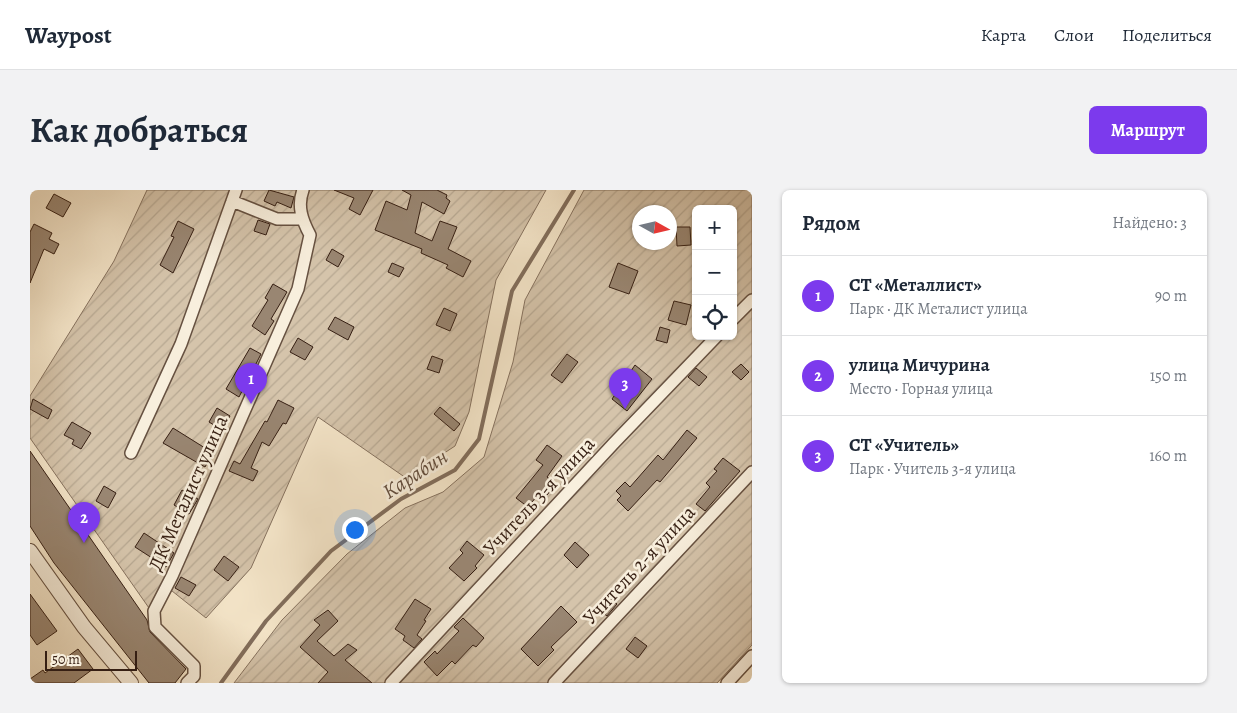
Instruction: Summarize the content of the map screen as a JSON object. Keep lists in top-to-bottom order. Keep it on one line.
{"streets":{"street":["ДК Металист улица","Учитель 3-я улица","Учитель 2-я улица"]},"water":["Карабин"],"scale_bar":"50 m","north":"right","page":{"header":"Waypost","nav":["Карта","Слои","Поделиться"],"title":"Как добраться","buttons":"Маршрут","heading":["Рядом","Найдено: 3"],"map_buttons":["+","−"],"list":[{"mark":"1","name":"СТ «Металлист»","note":"Парк · ДК Металист улица","value":"90 m"},{"mark":"2","name":"улица Мичурина","note":"Место · Горная улица","value":"150 m"},{"mark":"3","name":"СТ «Учитель»","note":"Парк · Учитель 3-я улица","value":"160 m"}],"pins":["1","3","2"],"scale":"50 m"}}
